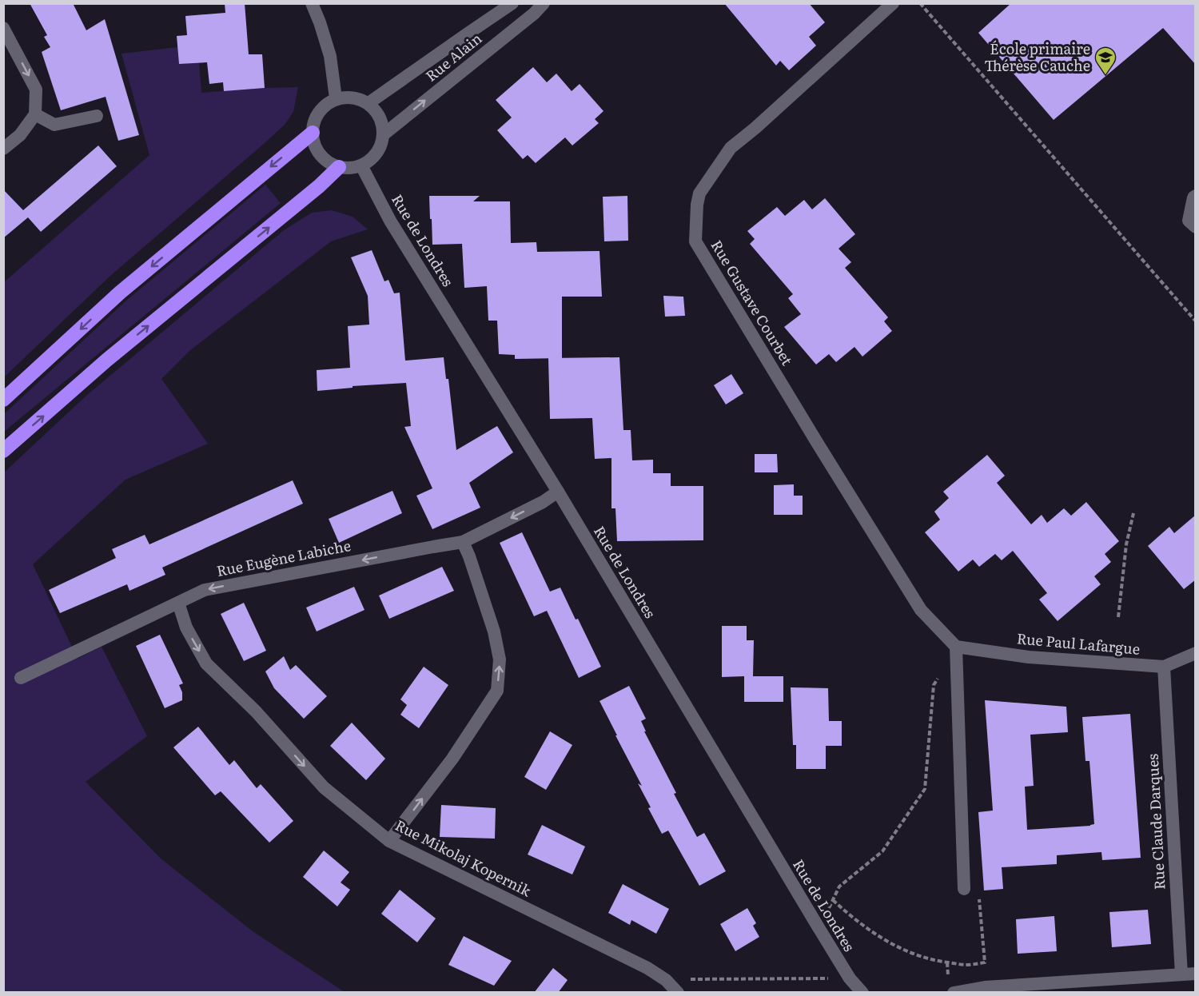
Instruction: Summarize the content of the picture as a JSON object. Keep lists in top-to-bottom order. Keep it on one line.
{"streets":{"street":["Rue Alain","Rue de Londres","Rue Gustave Courbet","Rue Eugène Labiche","Rue Paul Lafargue","Rue Claude Darques","Rue Mikolaj Kopernik"]},"crossings":[["Rue Alain","Rue de Londres"],["Rue de Londres","Rue Eugène Labiche"],["Rue Gustave Courbet","Rue Paul Lafargue"],["Rue Eugène Labiche","Rue Mikolaj Kopernik"],["Rue Paul Lafargue","Rue Claude Darques"]],"one_way":["Rue Eugène Labiche","Rue Mikolaj Kopernik"],"places":{"school or university":["École primaire Thérèse Cauche"]}}
